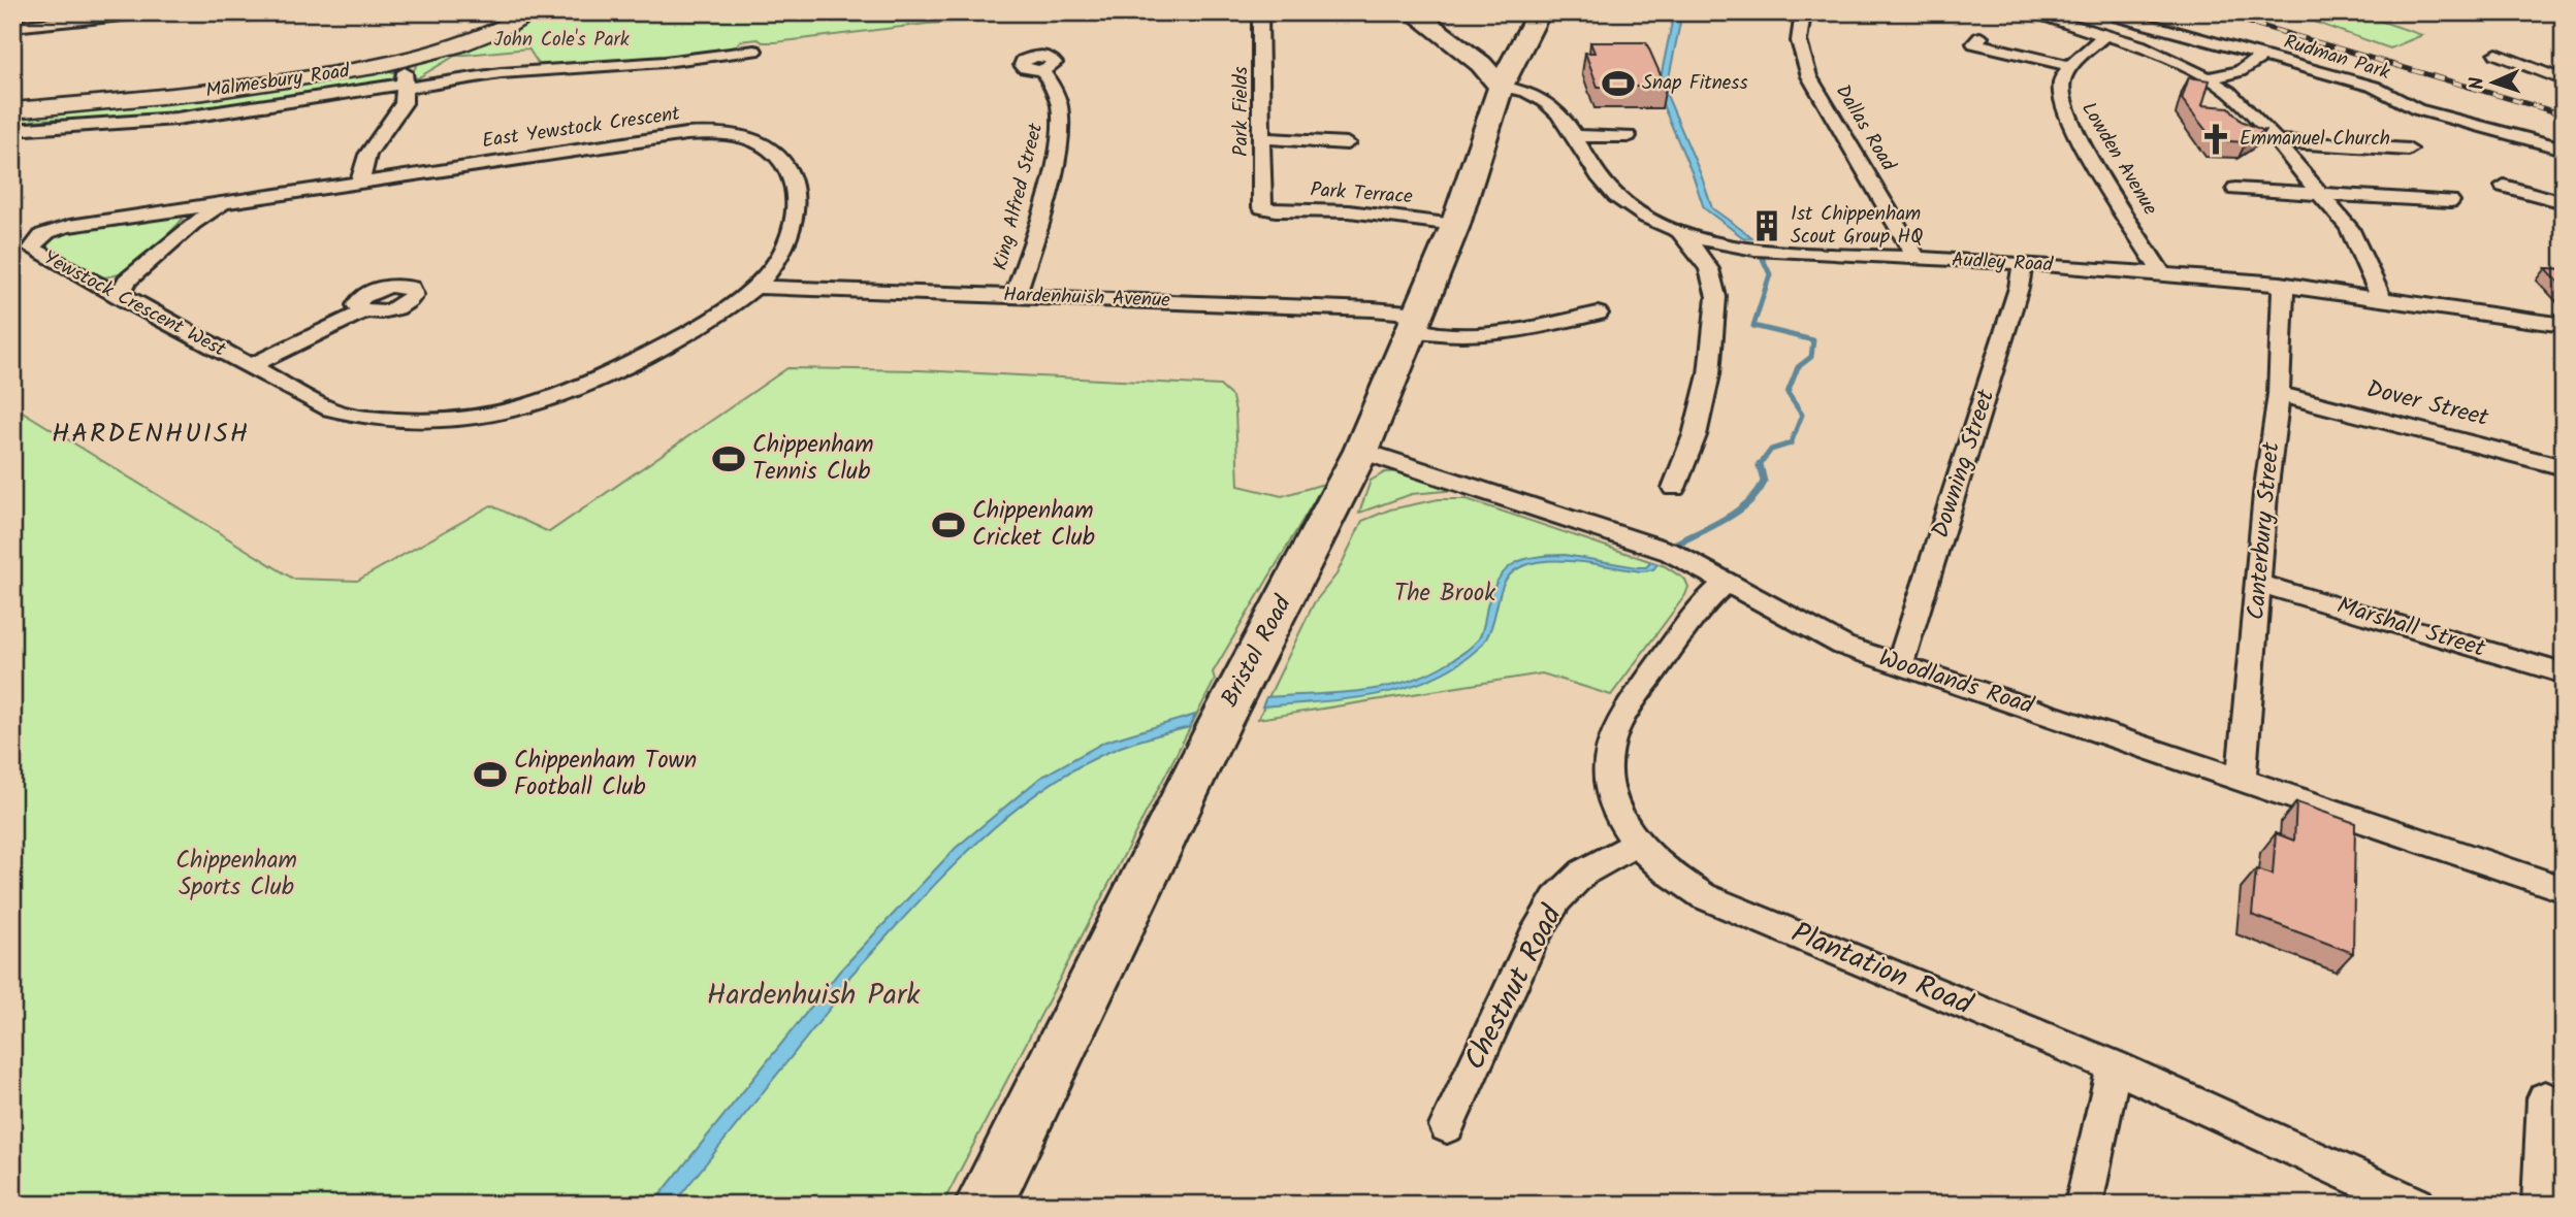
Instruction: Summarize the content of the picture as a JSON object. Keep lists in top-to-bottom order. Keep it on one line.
{"streets":{"main road":["Malmesbury Road","Bristol Road"],"street":["Rudman Park","Park Fields","East Yewstock Crescent","Dallas Road","Lowden Avenue","Park Terrace","King Alfred Street","Audley Road","Hardenhuish Avenue","Yewstock Crescent West","Dover Street","Downing Street","Canterbury Street","Marshall Street","Woodlands Road","Plantation Road","Chestnut Road"]},"crossings":[["Park Fields","Park Terrace"],["East Yewstock Crescent","Hardenhuish Avenue"],["East Yewstock Crescent","Yewstock Crescent West"],["Dallas Road","Audley Road"],["Lowden Avenue","Audley Road"],["Park Terrace","Bristol Road"],["King Alfred Street","Hardenhuish Avenue"],["Audley Road","Downing Street"],["Audley Road","Canterbury Street"],["Audley Road","Bristol Road"],["Hardenhuish Avenue","Yewstock Crescent West"],["Hardenhuish Avenue","Bristol Road"],["Dover Street","Canterbury Street"],["Downing Street","Woodlands Road"],["Canterbury Street","Marshall Street"],["Canterbury Street","Woodlands Road"],["Bristol Road","Woodlands Road"],["Woodlands Road","Plantation Road"],["Plantation Road","Chestnut Road"]],"districts":["HARDENHUISH"],"parks":["John Cole's Park","The Brook","Chippenham Sports Club","Hardenhuish Park"],"places":{"sports":["Snap Fitness","Chippenham Tennis Club","Chippenham Cricket Club","Chippenham Town Football Club"],"church":["Emmanuel Church"],"building":["1st Chippenham Scout Group HQ"]},"north":"left"}
